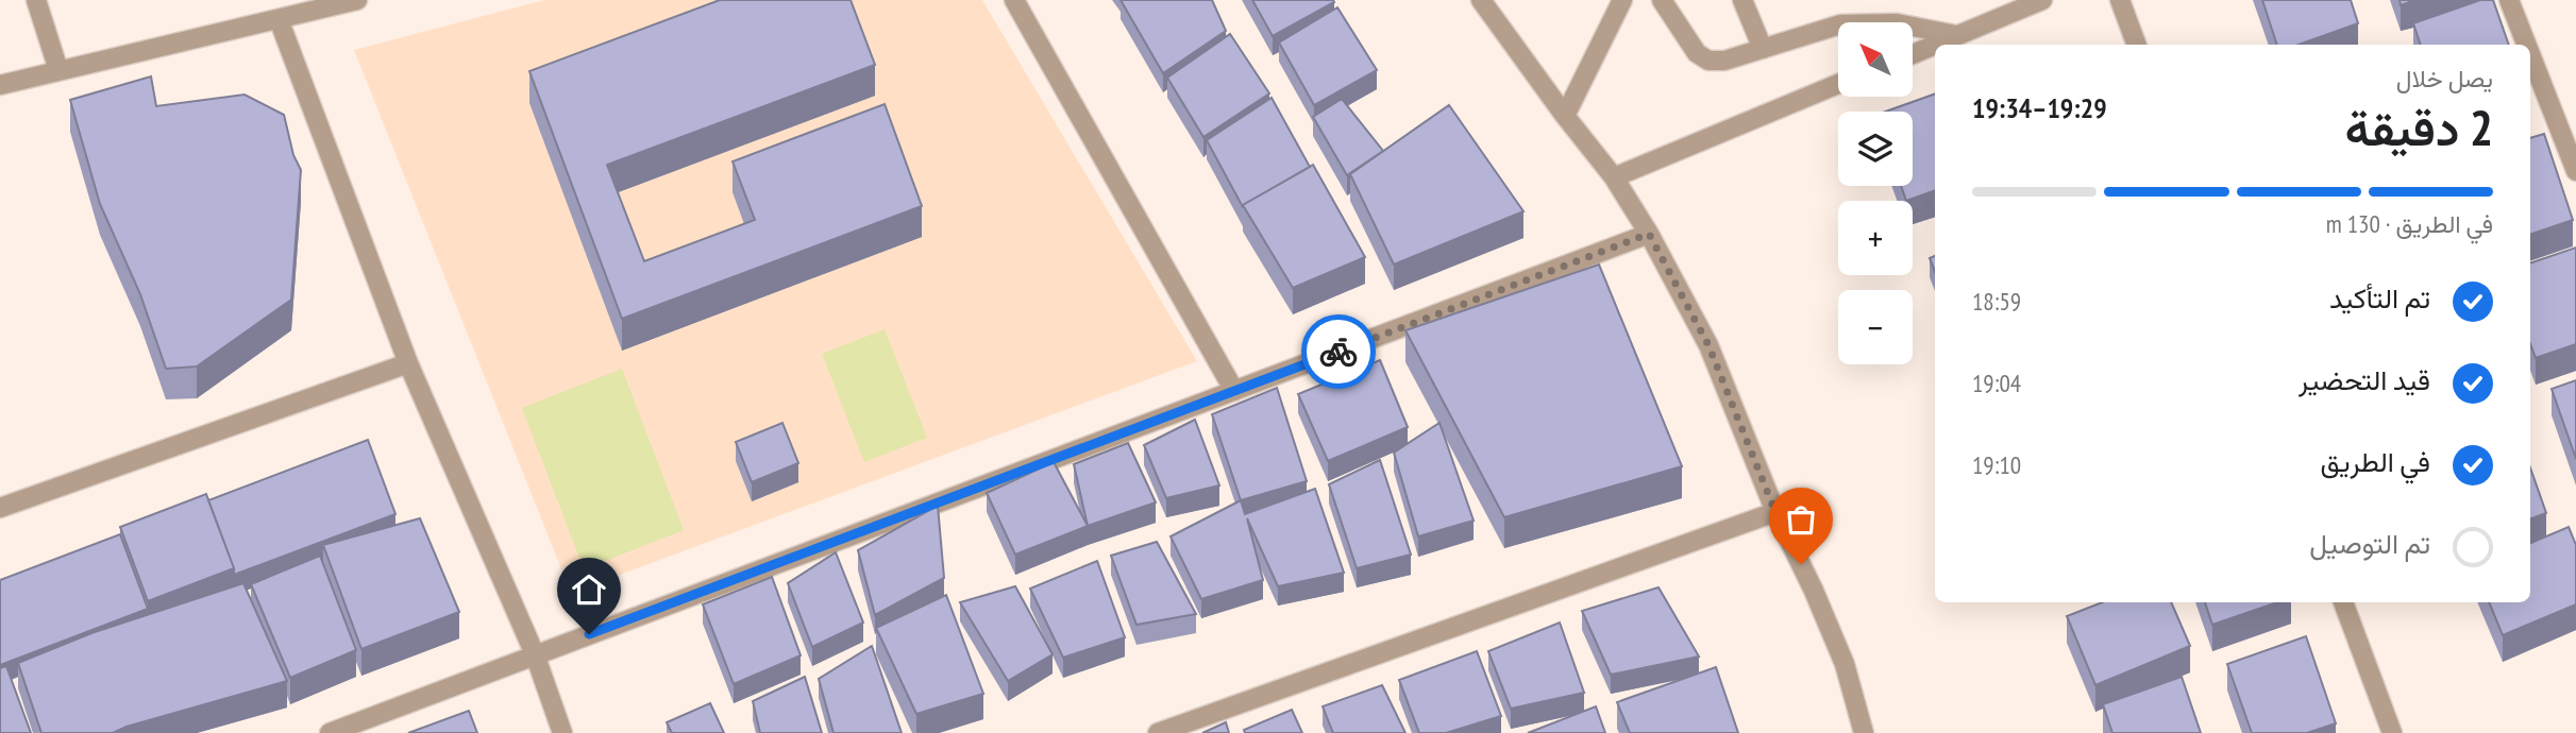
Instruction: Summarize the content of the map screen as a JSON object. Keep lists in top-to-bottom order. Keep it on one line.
{"north":"top left","page":{"map_buttons":["+","−"],"heading":["2 دقيقة","يصل خلال","19:29–19:34"],"bar":"في الطريق · 130 m","list":[["تم التأكيد","18:59"],["قيد التحضير","19:04"],["في الطريق","19:10"],"تم التوصيل"]}}
